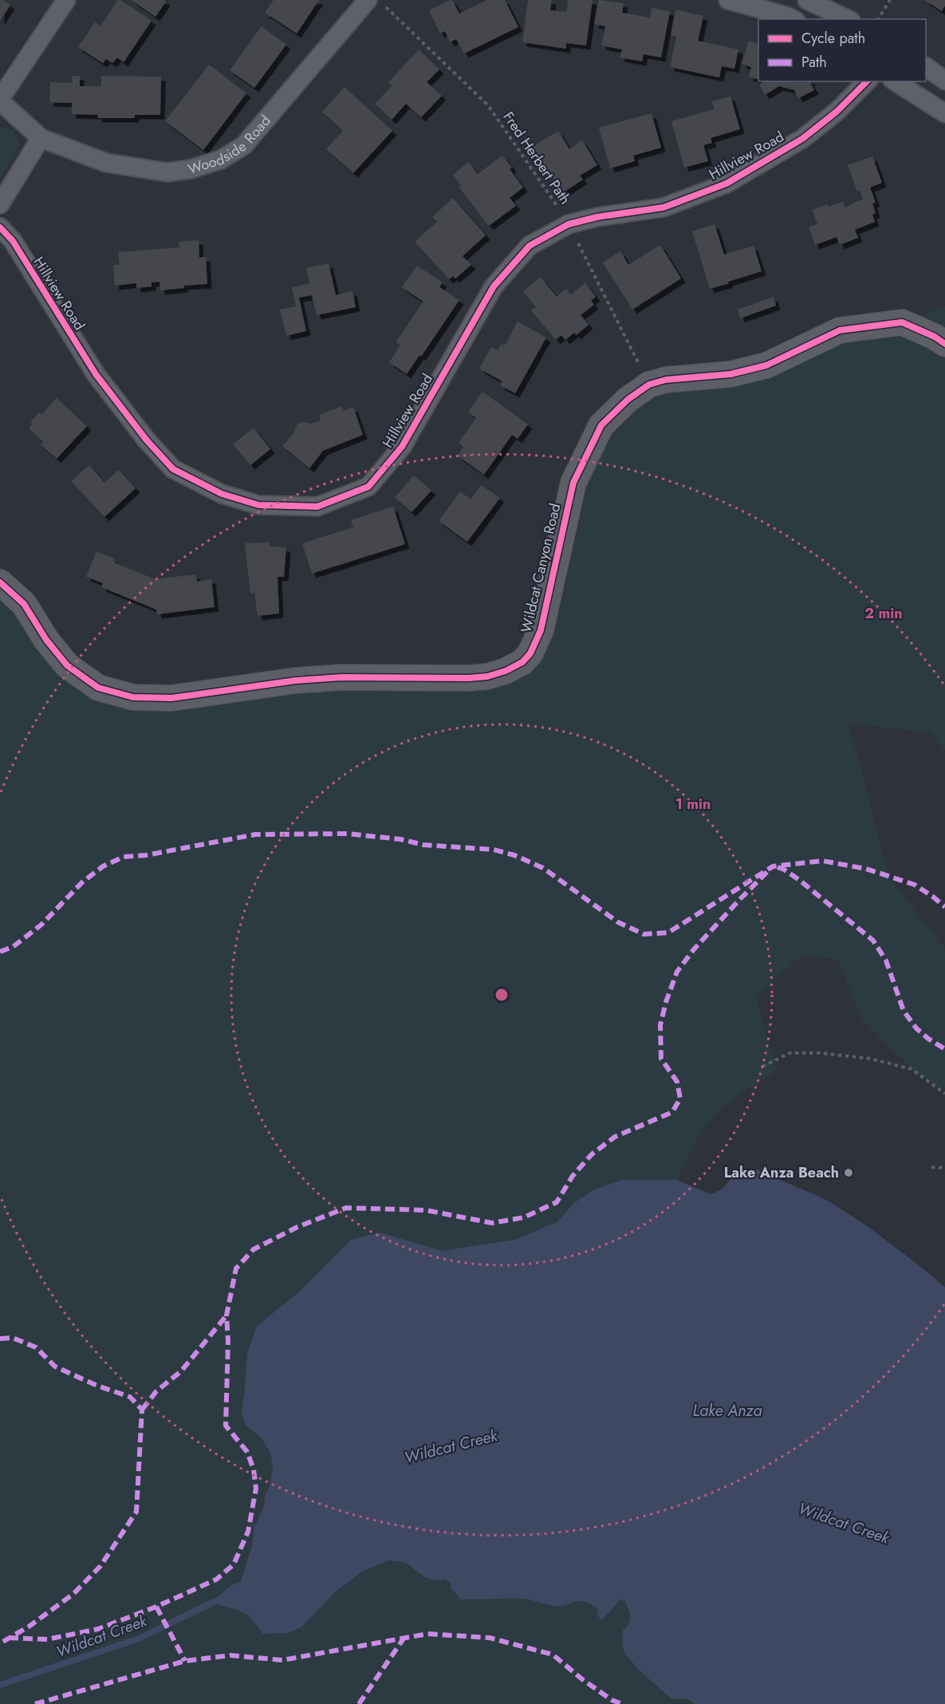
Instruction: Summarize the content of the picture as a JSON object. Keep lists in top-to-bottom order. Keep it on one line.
{"streets":{"street":["Woodside Road","Hillview Road","Wildcat Canyon Road"],"path":["Fred Herbert Path"]},"crossings":[["Hillview Road","Fred Herbert Path"],["Fred Herbert Path","Wildcat Canyon Road"]],"water":["Lake Anza","Wildcat Creek"],"places":["Lake Anza Beach"],"legend":["Cycle path","Path"],"rings":["2 min","1 min"]}
